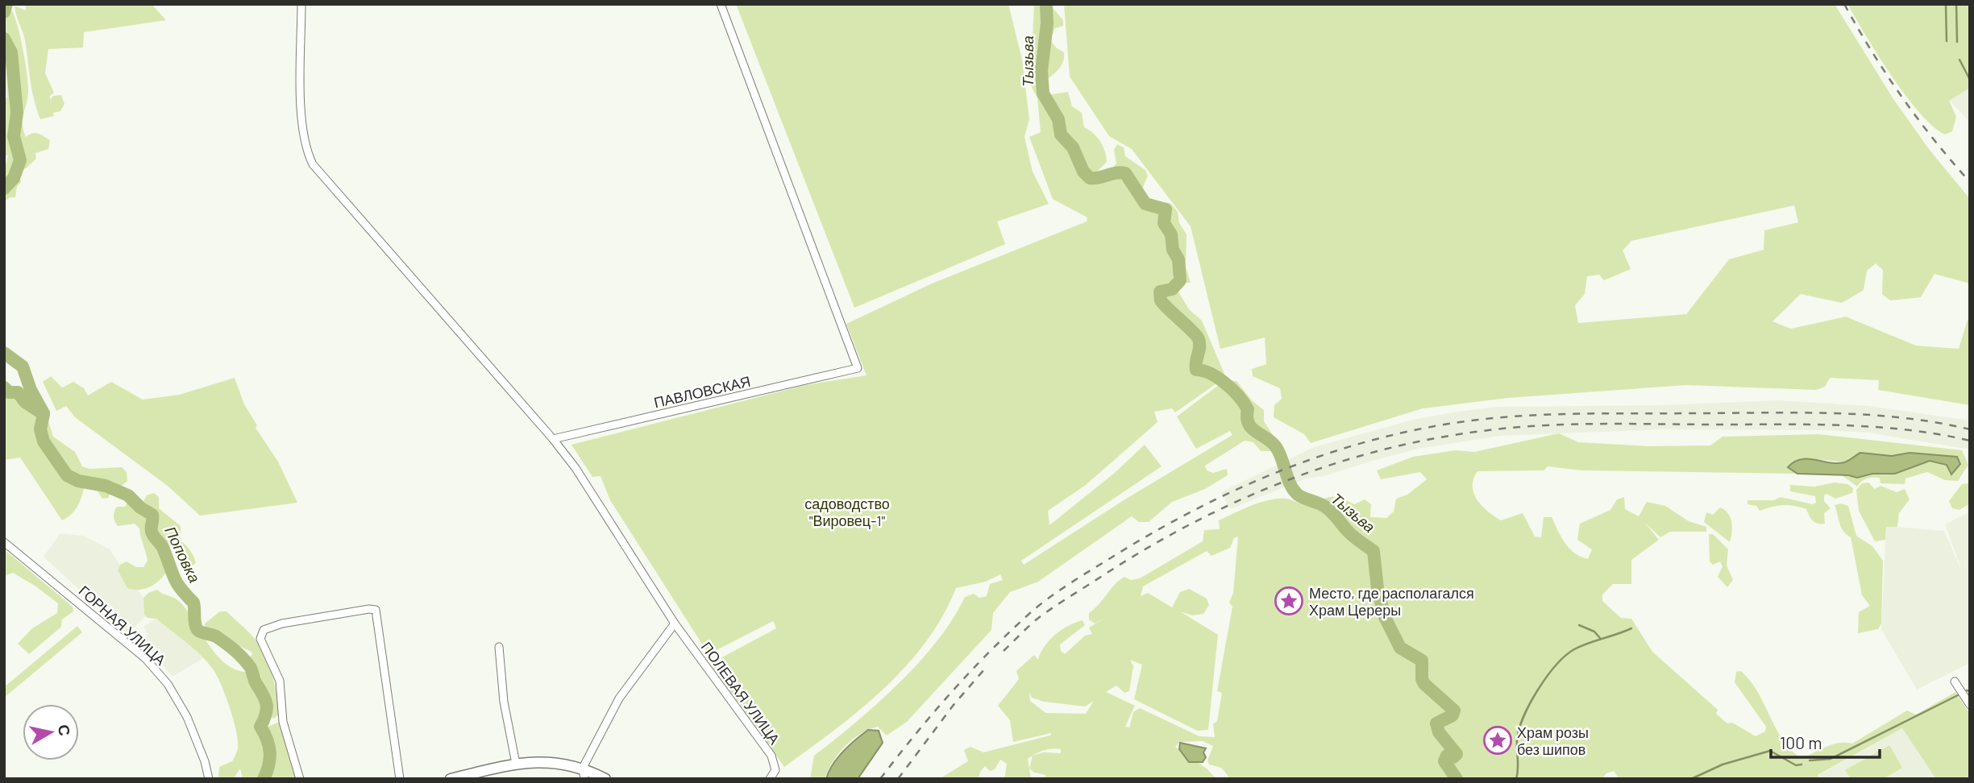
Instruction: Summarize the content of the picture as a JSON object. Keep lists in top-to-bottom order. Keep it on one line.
{"streets":{"street":["ПАВЛОВСКАЯ","ГОРНАЯ УЛИЦА","ПОЛЕВАЯ УЛИЦА"]},"crossings":[["ПАВЛОВСКАЯ","ПОЛЕВАЯ УЛИЦА"]],"water":["Тызьва","Поповка"],"parks":["садоводство \"Вировец-1\""],"places":{"place":["Место, где располагался Храм Цереры","Храм розы без шипов"]},"scale_bar":"100 m","north":"right"}
